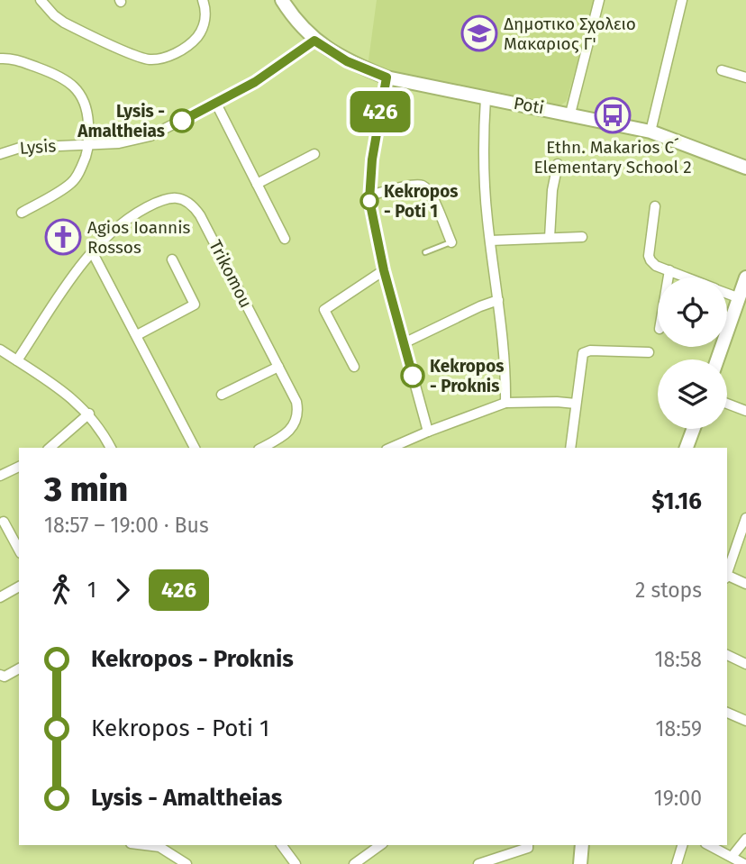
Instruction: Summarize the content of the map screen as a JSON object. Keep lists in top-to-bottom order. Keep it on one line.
{"streets":{"street":["Poti","Lysis","Trikomou"]},"crossings":[["Poti","Lysis"]],"places":{"school or university":["Δημοτικο Σχολειο Μακαριος Γ'"],"bus stop":["Ethn. Makarios C´ Elementary School 2"],"other":["Lysis - Amaltheias","Kekropos - Poti 1","Kekropos - Proknis"],"church":["Agios Ioannis Rossos"]},"lines":["bus line 426"],"page":{"on_map":"426","heading":["3 min","18:57 – 19:00 · Bus","$1.16"],"legs":["1","426","2 stops"],"list":[{"name":"Kekropos - Proknis","value":"18:58"},{"name":"Kekropos - Poti 1","value":"18:59"},{"name":"Lysis - Amaltheias","value":"19:00"}]}}
